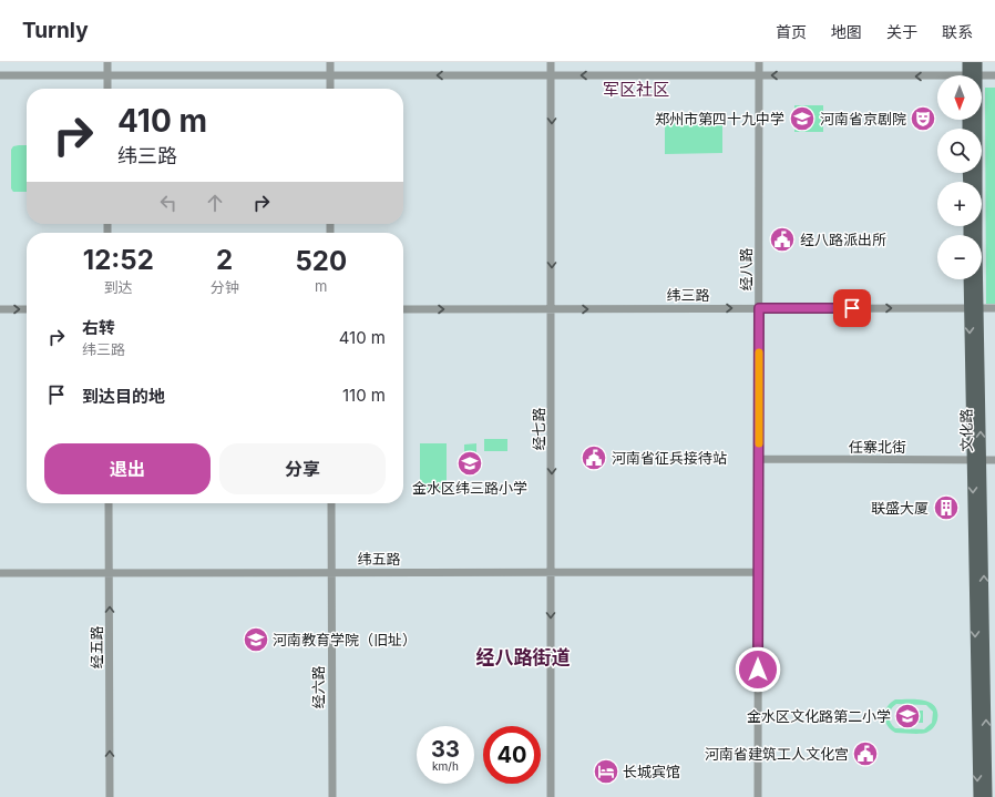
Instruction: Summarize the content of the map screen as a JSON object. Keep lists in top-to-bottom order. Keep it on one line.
{"streets":{"main road":["文化路"],"street":["经八路","纬三路","经七路","任寨北街","纬五路","经五路","经六路"]},"crossings":[["经八路","纬三路"],["经八路","任寨北街"],["经八路","纬五路"],["纬三路","经七路"],["纬三路","文化路"],["经七路","纬五路"],["文化路","任寨北街"],["纬五路","经五路"],["纬五路","经六路"]],"one_way":["纬三路","经七路","经五路"],"districts":["军区社区","经八路街道"],"places":{"school or university":["郑州市第四十九中学","金水区纬三路小学","河南教育学院（旧址）","金水区文化路第二小学"],"theatre":["河南省京剧院"],"public building":["经八路派出所","河南省征兵接待站","河南省建筑工人文化宫"],"building":["联盛大厦"],"hotel":["长城宾馆"]},"north":"bottom","page":{"header":"Turnly","nav":["首页","地图","关于","联系"],"map_buttons":["+","−"],"turn":["410 m","纬三路"],"eta":["12:52","到达","2","分钟","520","m"],"list":[{"name":"右转","note":"纬三路","value":"410 m"},{"name":"到达目的地","value":"110 m"}],"buttons":["退出","分享"],"speed":"33 km/h","limit":"40"}}
